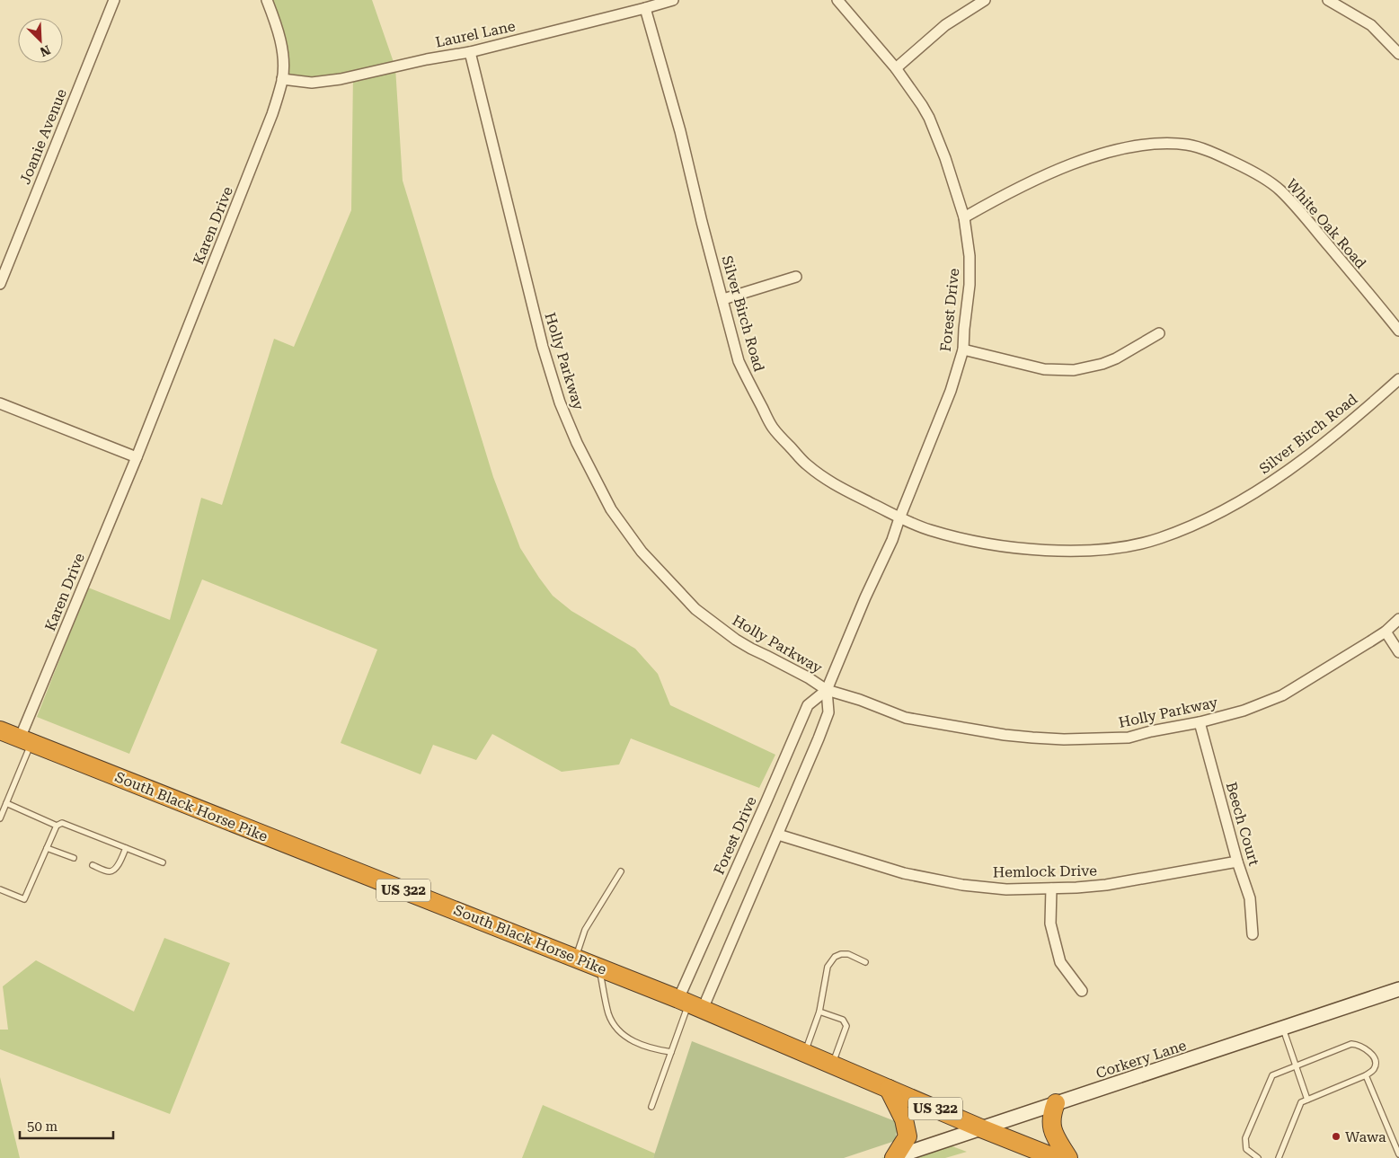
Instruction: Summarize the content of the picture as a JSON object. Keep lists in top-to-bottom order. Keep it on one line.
{"streets":{"highway":["South Black Horse Pike","US 322"],"street":["Laurel Lane","Joanie Avenue","White Oak Road","Karen Drive","Forest Drive","Silver Birch Road","Holly Parkway","Beech Court","Hemlock Drive","Corkery Lane"]},"crossings":[["Laurel Lane","Karen Drive"],["Laurel Lane","Silver Birch Road"],["Laurel Lane","Holly Parkway"],["White Oak Road","Forest Drive"],["Karen Drive","South Black Horse Pike"],["Forest Drive","Silver Birch Road"],["Forest Drive","Holly Parkway"],["Forest Drive","South Black Horse Pike"],["Forest Drive","Hemlock Drive"],["Holly Parkway","Beech Court"],["South Black Horse Pike","Corkery Lane"],["Beech Court","Hemlock Drive"]],"places":["Wawa"],"scale_bar":"50 m","north":"bottom right"}
